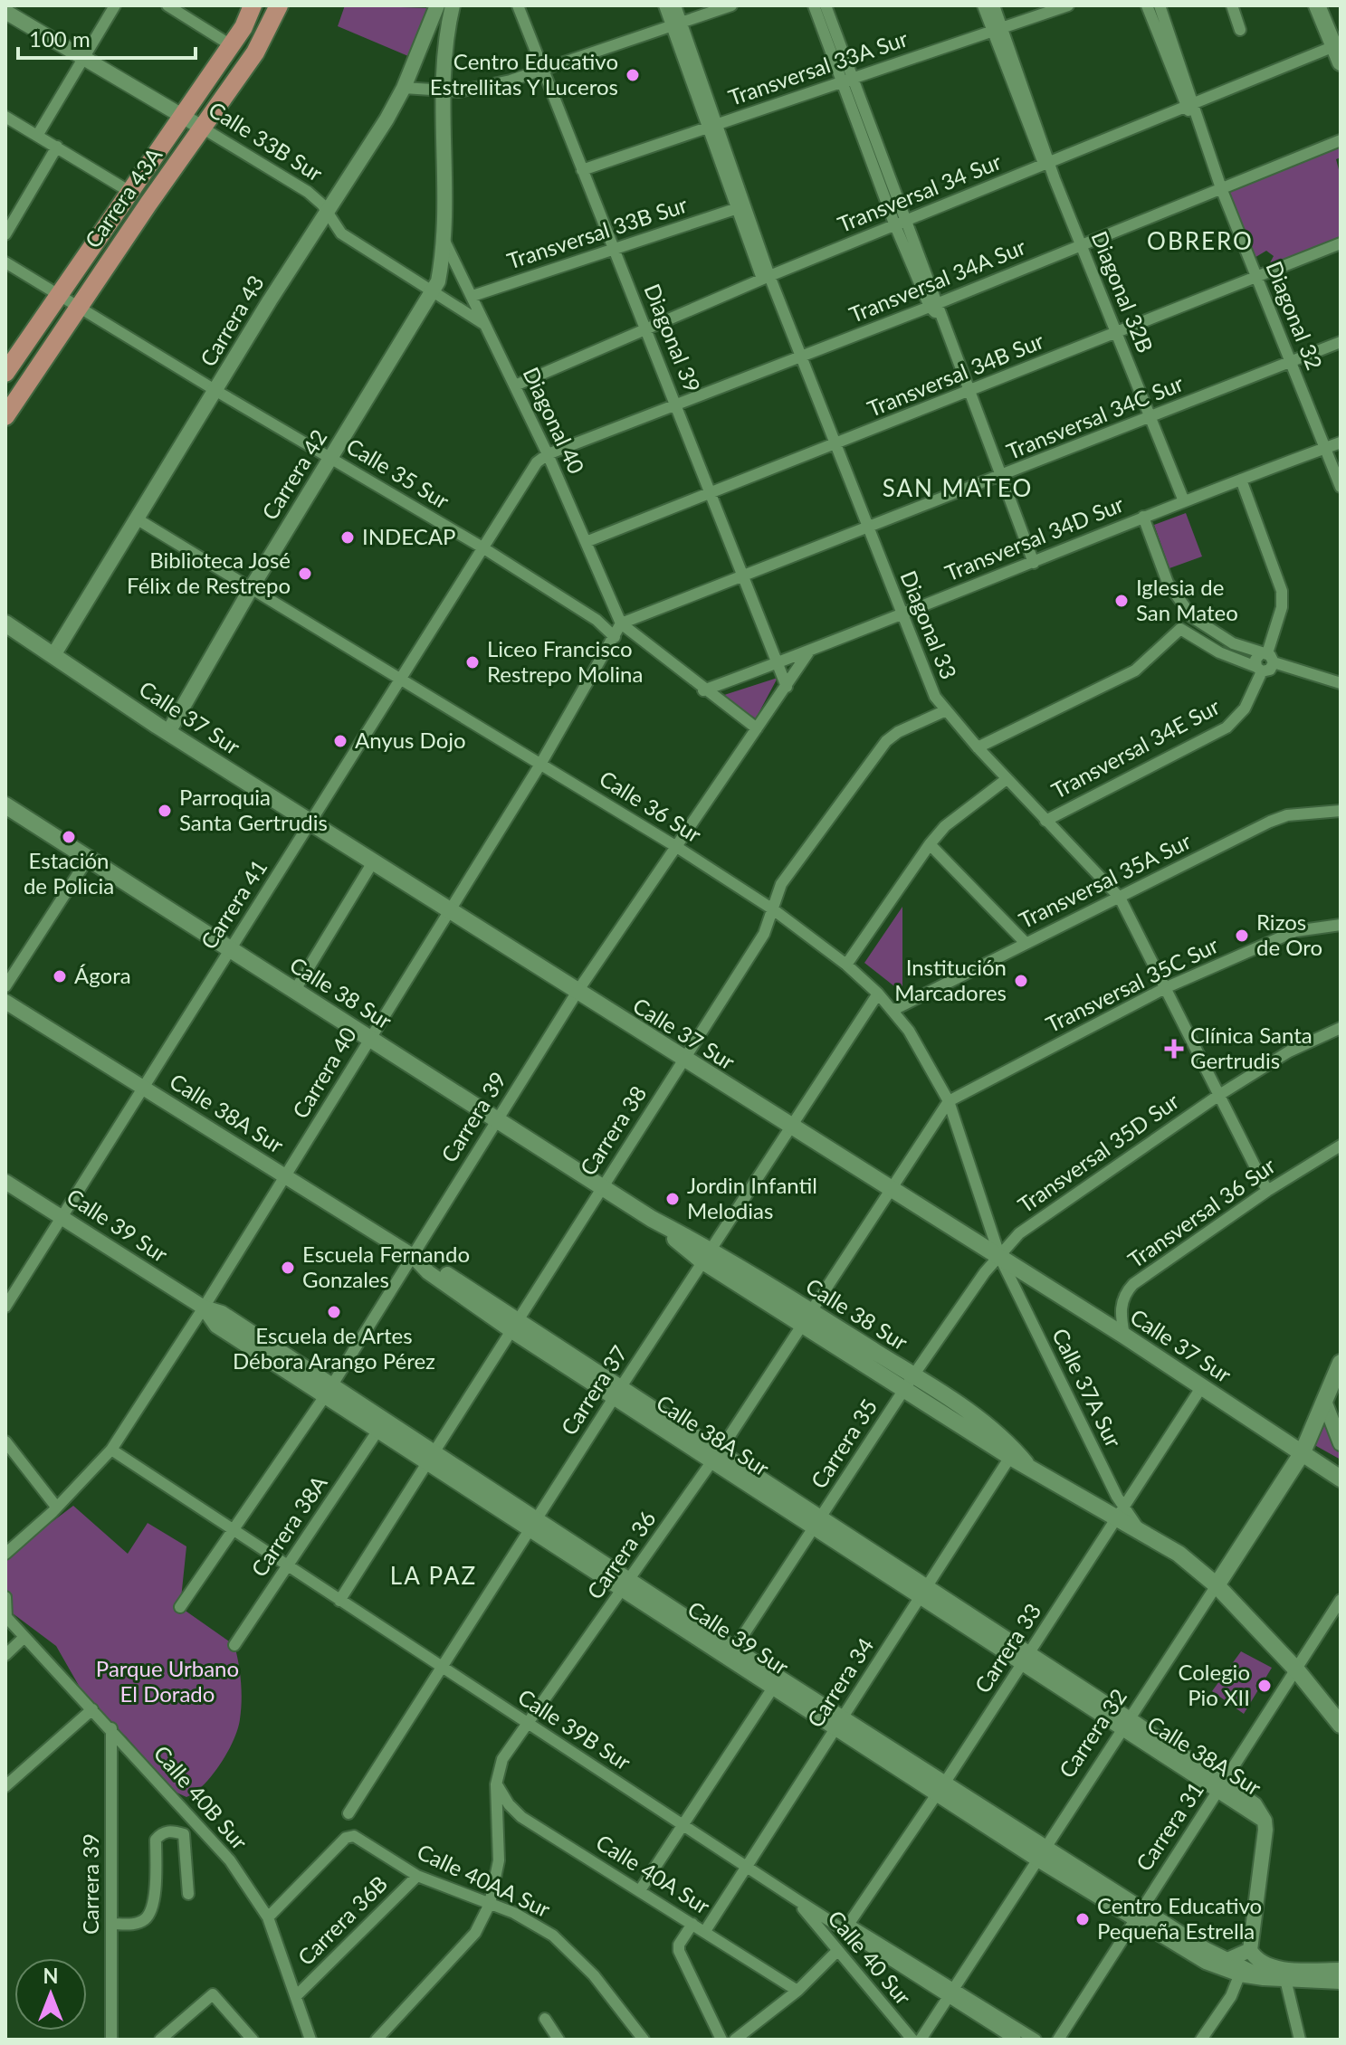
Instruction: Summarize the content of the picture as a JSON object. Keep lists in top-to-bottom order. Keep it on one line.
{"streets":{"main road":["Carrera 43A","Calle 37 Sur","Calle 38 Sur","Carrera 32"],"street":["Transversal 33A Sur","Calle 33B Sur","Transversal 34 Sur","Transversal 33B Sur","Transversal 34A Sur","Diagonal 32B","Diagonal 32","Carrera 43","Diagonal 39","Transversal 34B Sur","Transversal 34C Sur","Diagonal 40","Calle 35 Sur","Carrera 42","Transversal 34D Sur","Diagonal 33","Transversal 34E Sur","Calle 36 Sur","Transversal 35A Sur","Carrera 41","Transversal 35C Sur","Carrera 40","Calle 38A Sur","Carrera 39","Carrera 38","Transversal 35D Sur","Transversal 36 Sur","Calle 39 Sur","Calle 37A Sur","Carrera 37","Carrera 35","Carrera 38A","Carrera 36","Carrera 33","Carrera 34","Calle 39B Sur","Calle 40B Sur","Carrera 31","Calle 40A Sur","Calle 40AA Sur","Carrera 36B","Calle 40 Sur"]},"crossings":[["Transversal 33A Sur","Diagonal 32B"],["Transversal 33A Sur","Diagonal 39"],["Transversal 33A Sur","Diagonal 33"],["Calle 33B Sur","Carrera 43A"],["Calle 33B Sur","Carrera 43"],["Calle 33B Sur","Diagonal 40"],["Calle 33B Sur","Carrera 42"],["Transversal 34 Sur","Diagonal 32B"],["Transversal 34 Sur","Diagonal 32"],["Transversal 34 Sur","Diagonal 39"],["Transversal 34 Sur","Diagonal 40"],["Transversal 34 Sur","Diagonal 33"],["Carrera 43A","Calle 35 Sur"],["Transversal 33B Sur","Diagonal 39"],["Transversal 33B Sur","Diagonal 40"],["Transversal 33B Sur","Diagonal 33"],["Transversal 34A Sur","Diagonal 32B"],["Transversal 34A Sur","Diagonal 32"],["Transversal 34A Sur","Diagonal 39"],["Transversal 34A Sur","Diagonal 40"],["Transversal 34A Sur","Diagonal 33"],["Transversal 34A Sur","Carrera 41"],["Diagonal 32B","Transversal 34B Sur"],["Diagonal 32B","Transversal 34C Sur"],["Diagonal 32B","Transversal 34D Sur"],["Diagonal 32","Transversal 34B Sur"],["Diagonal 32","Transversal 34C Sur"],["Diagonal 32","Transversal 34D Sur"],["Carrera 43","Calle 35 Sur"],["Carrera 43","Calle 37 Sur"],["Carrera 43","Calle 36 Sur"],["Diagonal 39","Transversal 34B Sur"],["Diagonal 39","Transversal 34C Sur"],["Diagonal 39","Transversal 34D Sur"],["Diagonal 39","Carrera 39"],["Transversal 34B Sur","Diagonal 40"],["Transversal 34B Sur","Diagonal 33"],["Transversal 34C Sur","Diagonal 40"],["Transversal 34C Sur","Diagonal 33"],["Transversal 34C Sur","Carrera 40"],["Diagonal 40","Carrera 42"],["Diagonal 40","Carrera 41"],["Diagonal 40","Carrera 40"],["Calle 35 Sur","Carrera 42"],["Calle 35 Sur","Carrera 41"],["Calle 35 Sur","Carrera 40"],["Carrera 42","Calle 37 Sur"],["Carrera 42","Calle 36 Sur"],["Transversal 34D Sur","Diagonal 33"],["Transversal 34D Sur","Carrera 39"],["Diagonal 33","Transversal 34E Sur"],["Diagonal 33","Transversal 35A Sur"],["Diagonal 33","Transversal 35C Sur"],["Diagonal 33","Carrera 38"],["Diagonal 33","Transversal 35D Sur"],["Diagonal 33","Transversal 36 Sur"],["Calle 37 Sur","Calle 36 Sur"],["Calle 37 Sur","Carrera 41"],["Calle 37 Sur","Carrera 40"],["Calle 37 Sur","Carrera 39"],["Calle 37 Sur","Carrera 38"],["Calle 37 Sur","Transversal 35D Sur"],["Calle 37 Sur","Transversal 36 Sur"],["Calle 37 Sur","Calle 37A Sur"],["Calle 37 Sur","Carrera 37"],["Calle 37 Sur","Carrera 35"],["Calle 37 Sur","Carrera 36"],["Calle 37 Sur","Carrera 33"],["Calle 37 Sur","Carrera 32"],["Calle 36 Sur","Transversal 35A Sur"],["Calle 36 Sur","Carrera 41"],["Calle 36 Sur","Transversal 35C Sur"],["Calle 36 Sur","Carrera 40"],["Calle 36 Sur","Carrera 39"],["Calle 36 Sur","Carrera 38"],["Calle 36 Sur","Transversal 35D Sur"],["Calle 36 Sur","Calle 37A Sur"],["Calle 36 Sur","Carrera 37"],["Calle 36 Sur","Carrera 35"],["Calle 36 Sur","Carrera 36"],["Carrera 41","Calle 38 Sur"],["Carrera 41","Calle 38A Sur"],["Carrera 41","Calle 39 Sur"],["Transversal 35C Sur","Carrera 36"],["Calle 38 Sur","Carrera 40"],["Calle 38 Sur","Carrera 39"],["Calle 38 Sur","Carrera 38"],["Calle 38 Sur","Calle 37A Sur"],["Calle 38 Sur","Carrera 37"],["Calle 38 Sur","Carrera 35"],["Calle 38 Sur","Carrera 36"],["Calle 38 Sur","Carrera 33"],["Calle 38 Sur","Carrera 34"],["Calle 38 Sur","Carrera 32"],["Calle 38 Sur","Carrera 31"],["Carrera 40","Calle 38A Sur"],["Carrera 40","Calle 39 Sur"],["Carrera 40","Calle 39B Sur"],["Calle 38A Sur","Carrera 39"],["Calle 38A Sur","Carrera 38"],["Calle 38A Sur","Calle 39 Sur"],["Calle 38A Sur","Carrera 37"],["Calle 38A Sur","Carrera 35"],["Calle 38A Sur","Carrera 36"],["Calle 38A Sur","Carrera 33"],["Calle 38A Sur","Carrera 34"],["Calle 38A Sur","Carrera 32"],["Calle 38A Sur","Carrera 31"],["Carrera 39","Calle 39 Sur"],["Carrera 39","Calle 39B Sur"],["Carrera 39","Calle 40B Sur"],["Carrera 38","Calle 39 Sur"],["Carrera 38","Calle 39B Sur"],["Transversal 35D Sur","Calle 37A Sur"],["Transversal 35D Sur","Carrera 35"],["Calle 39 Sur","Carrera 37"],["Calle 39 Sur","Carrera 35"],["Calle 39 Sur","Carrera 38A"],["Calle 39 Sur","Carrera 36"],["Calle 39 Sur","Carrera 33"],["Calle 39 Sur","Carrera 34"],["Calle 39 Sur","Carrera 32"],["Calle 39 Sur","Carrera 31"],["Calle 37A Sur","Carrera 35"],["Calle 37A Sur","Carrera 33"],["Carrera 37","Calle 39B Sur"],["Carrera 38A","Calle 39B Sur"],["Carrera 36","Calle 39B Sur"],["Carrera 36","Calle 40A Sur"],["Carrera 36","Calle 40AA Sur"],["Carrera 33","Calle 39B Sur"],["Carrera 34","Calle 39B Sur"],["Carrera 34","Calle 40A Sur"],["Calle 39B Sur","Carrera 32"],["Calle 39B Sur","Calle 40 Sur"],["Calle 40B Sur","Calle 40AA Sur"],["Calle 40B Sur","Carrera 36B"],["Calle 40AA Sur","Carrera 36B"]],"districts":["OBRERO","SAN MATEO","LA PAZ"],"parks":["Parque Urbano El Dorado"],"places":{"other":["Centro Educativo Estrellitas Y Luceros","INDECAP","Biblioteca José Félix de Restrepo","Iglesia de San Mateo","Liceo Francisco Restrepo Molina","Anyus Dojo","Parroquia Santa Gertrudis","Estación de Policia","Rizos de Oro","Ágora","Institución Marcadores","Jordin Infantil Melodias","Escuela Fernando Gonzales","Escuela de Artes Débora Arango Pérez","Colegio Pio XII","Centro Educativo Pequeña Estrella"],"health":["Clínica Santa Gertrudis"]},"scale_bar":"100 m","north":"top"}
